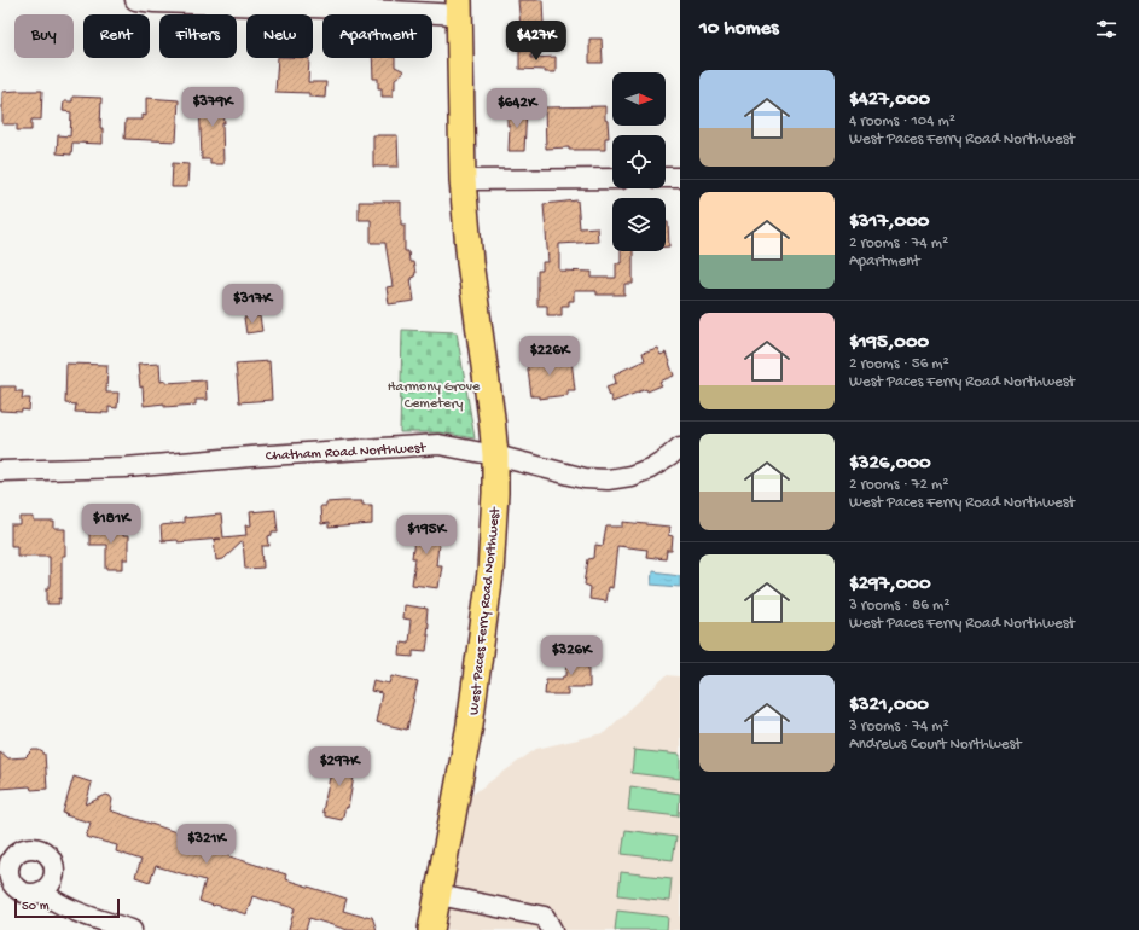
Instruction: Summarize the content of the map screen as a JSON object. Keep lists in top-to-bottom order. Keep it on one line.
{"streets":{"main road":["West Paces Ferry Road Northwest"],"street":["Chatham Road Northwest"]},"crossings":[["Chatham Road Northwest","West Paces Ferry Road Northwest"]],"parks":["Harmony Grove Cemetery"],"scale_bar":"50 m","north":"right","page":{"heading":"10 homes","chip":["Buy","Rent","Filters","New","Apartment"],"price":["$427K","$379K","$642K","$317K","$226K","$181K","$195K","$326K","$297K","$321K"],"list":[{"name":"$427,000","note":"4 rooms · 104 m² · West Paces Ferry Road Northwest"},{"name":"$317,000","note":"2 rooms · 74 m² · Apartment"},{"name":"$195,000","note":"2 rooms · 56 m² · West Paces Ferry Road Northwest"},{"name":"$326,000","note":"2 rooms · 72 m² · West Paces Ferry Road Northwest"},{"name":"$297,000","note":"3 rooms · 86 m² · West Paces Ferry Road Northwest"},{"name":"$321,000","note":"3 rooms · 74 m² · Andrews Court Northwest"}],"scale":"50 m"}}
